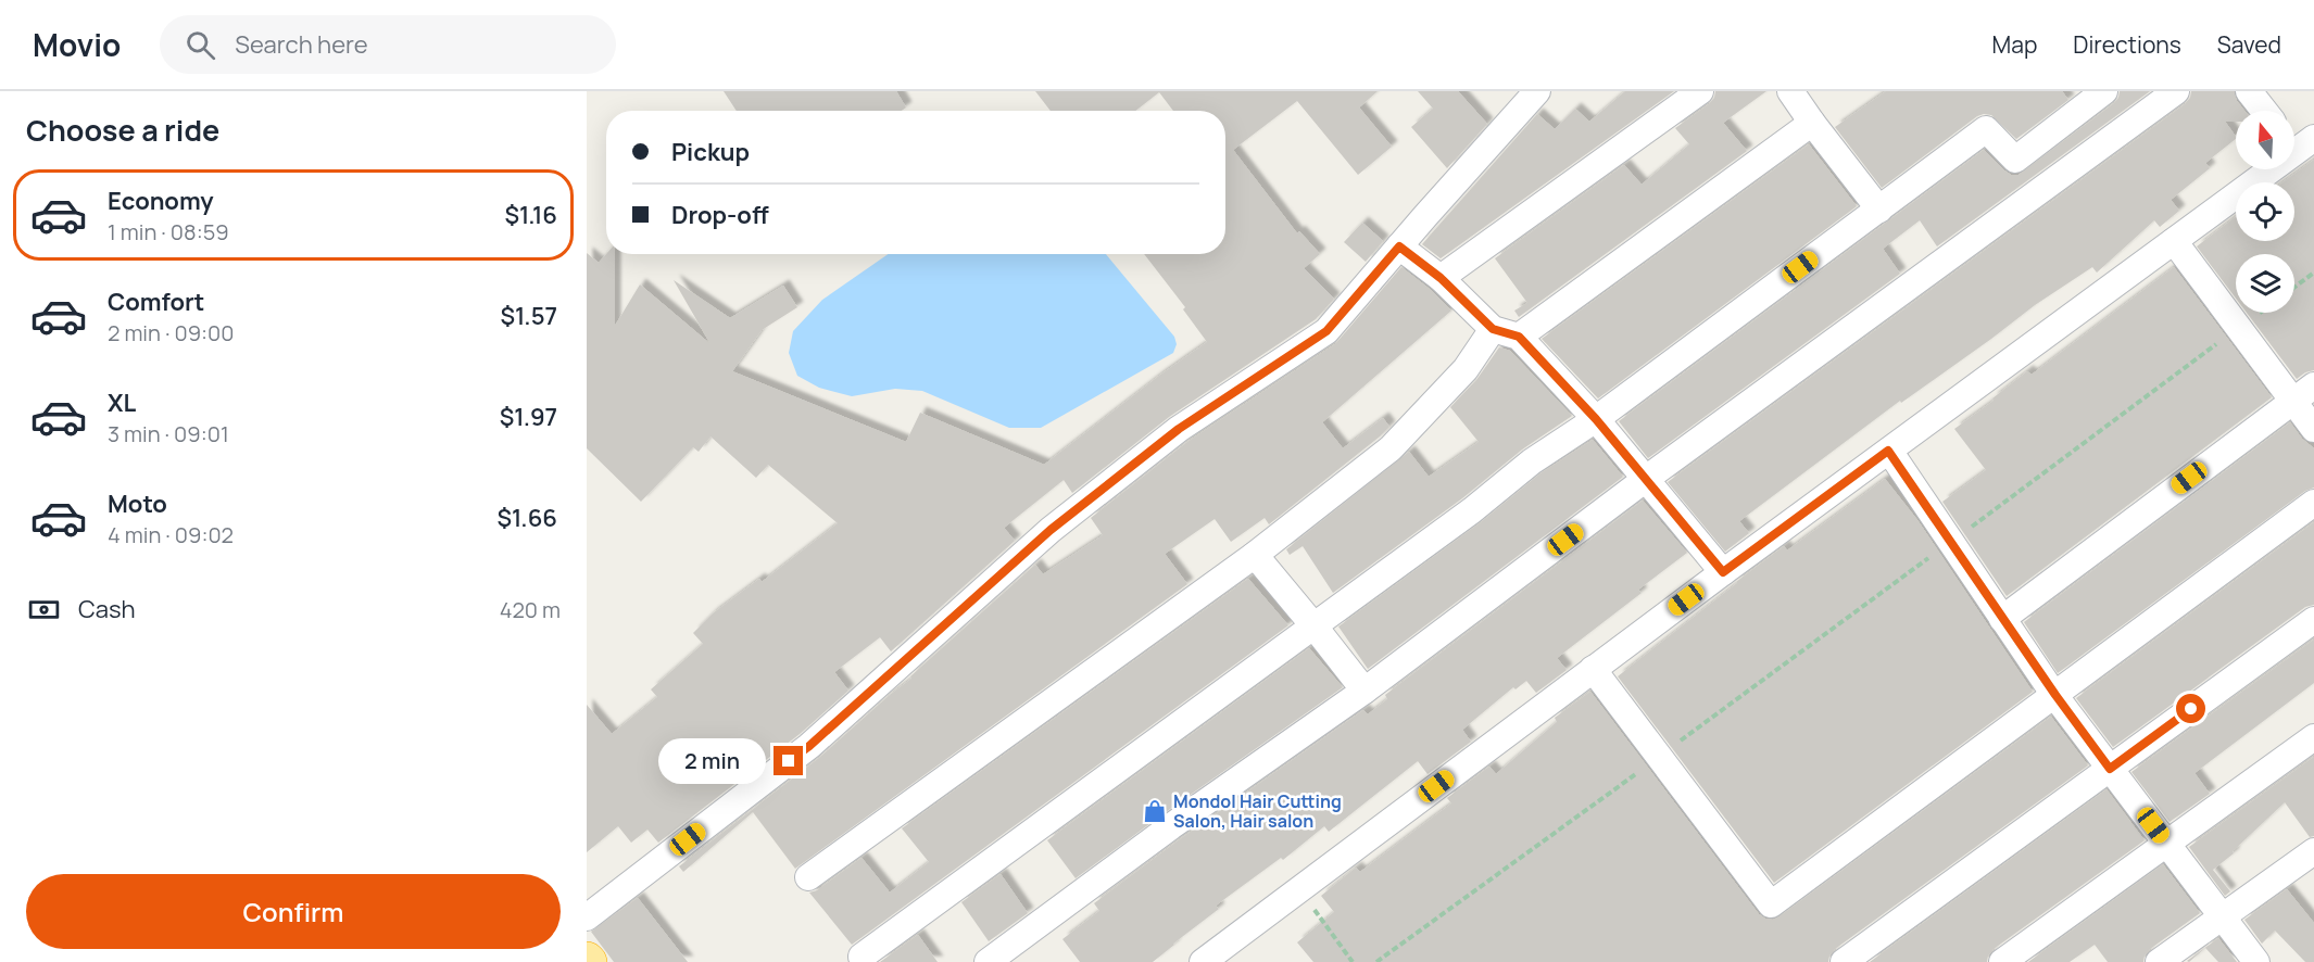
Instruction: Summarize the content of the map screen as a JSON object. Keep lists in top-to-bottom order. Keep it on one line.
{"places":{"shop":["Mondol Hair Cutting Salon, Hair salon"]},"north":"top","page":{"header":"Movio","search":"Search here","nav":["Map","Directions","Saved"],"heading":"Choose a ride","banner":["Pickup","Drop-off"],"list":[{"name":"Economy","note":"1 min · 08:59","value":"$1.16"},{"name":"Comfort","note":"2 min · 09:00","value":"$1.57"},{"name":"XL","note":"3 min · 09:01","value":"$1.97"},{"name":"Moto","note":"4 min · 09:02","value":"$1.66"}],"pay":["Cash","420 m"],"bubble":"2 min","buttons":"Confirm"}}
